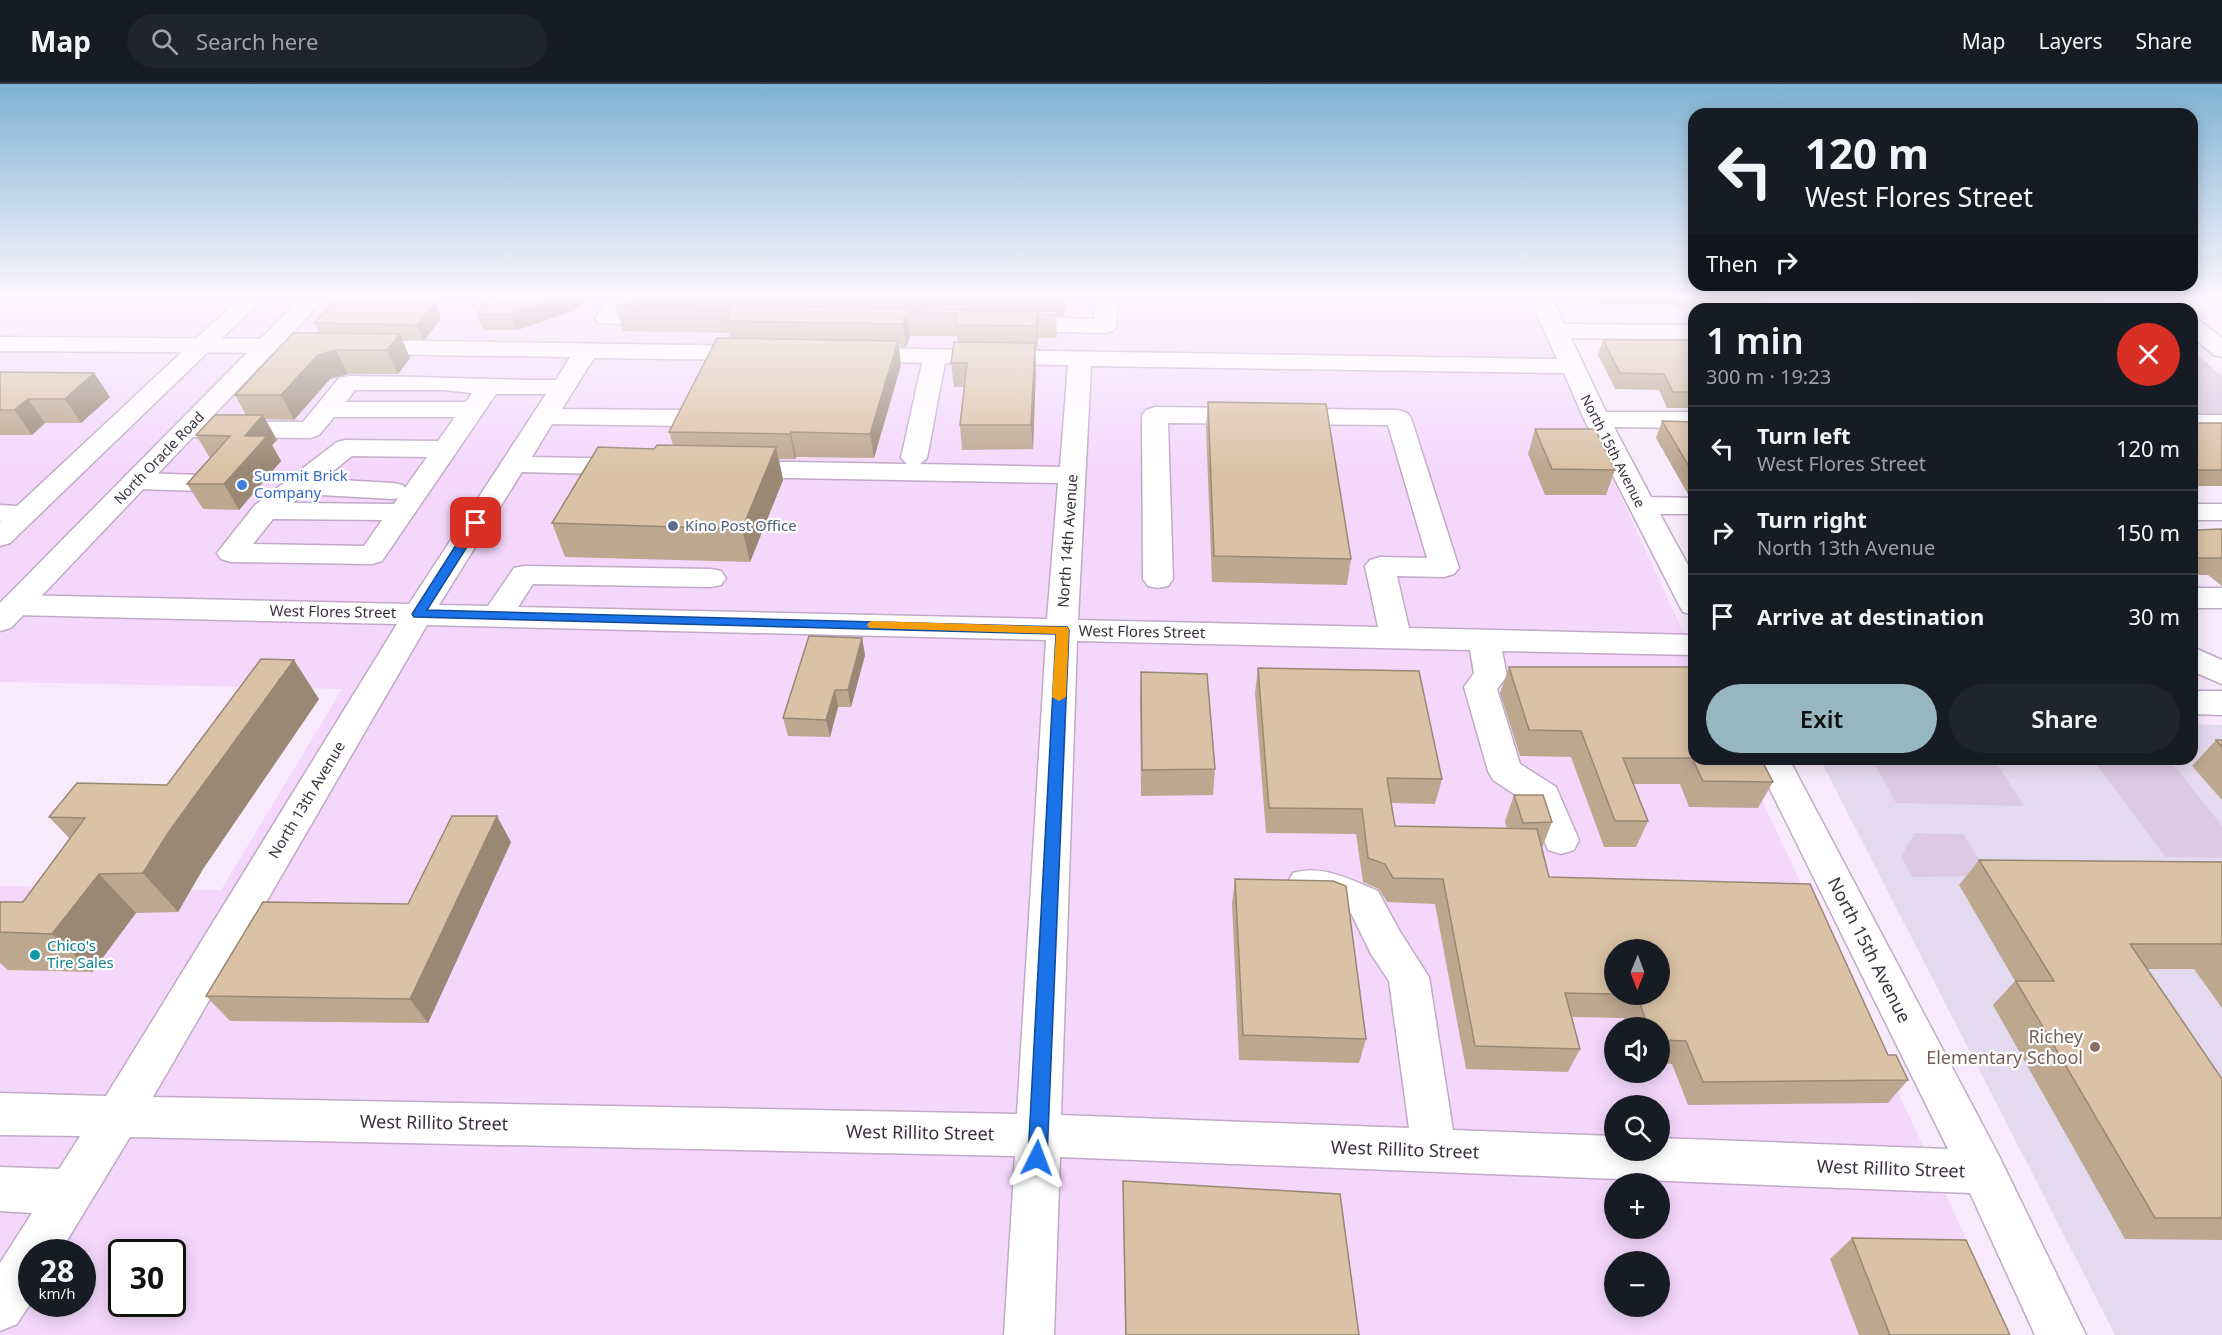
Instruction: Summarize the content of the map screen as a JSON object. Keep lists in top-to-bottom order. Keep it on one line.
{"streets":{"street":["North 15th Avenue","North Oracle Road","North 14th Avenue","West Flores Street","North 13th Avenue","West Rillito Street"]},"crossings":[["North 15th Avenue","West Rillito Street"],["North Oracle Road","West Flores Street"],["North 14th Avenue","West Flores Street"],["North 14th Avenue","West Rillito Street"],["West Flores Street","North 13th Avenue"],["North 13th Avenue","West Rillito Street"]],"places":["Summit Brick Company","Kino Post Office","Chico's Tire Sales","Richey Elementary School"],"north":"bottom","page":{"header":"Map","search":"Search here","nav":["Map","Layers","Share"],"turn":["120 m","West Flores Street"],"then":"Then","heading":["1 min","300 m · 19:23"],"list":[{"name":"Turn left","note":"West Flores Street","value":"120 m"},{"name":"Turn right","note":"North 13th Avenue","value":"150 m"},{"name":"Arrive at destination","value":"30 m"}],"buttons":["Exit","Share"],"map_buttons":["+","−"],"speed":"28 km/h","limit":"30"}}
